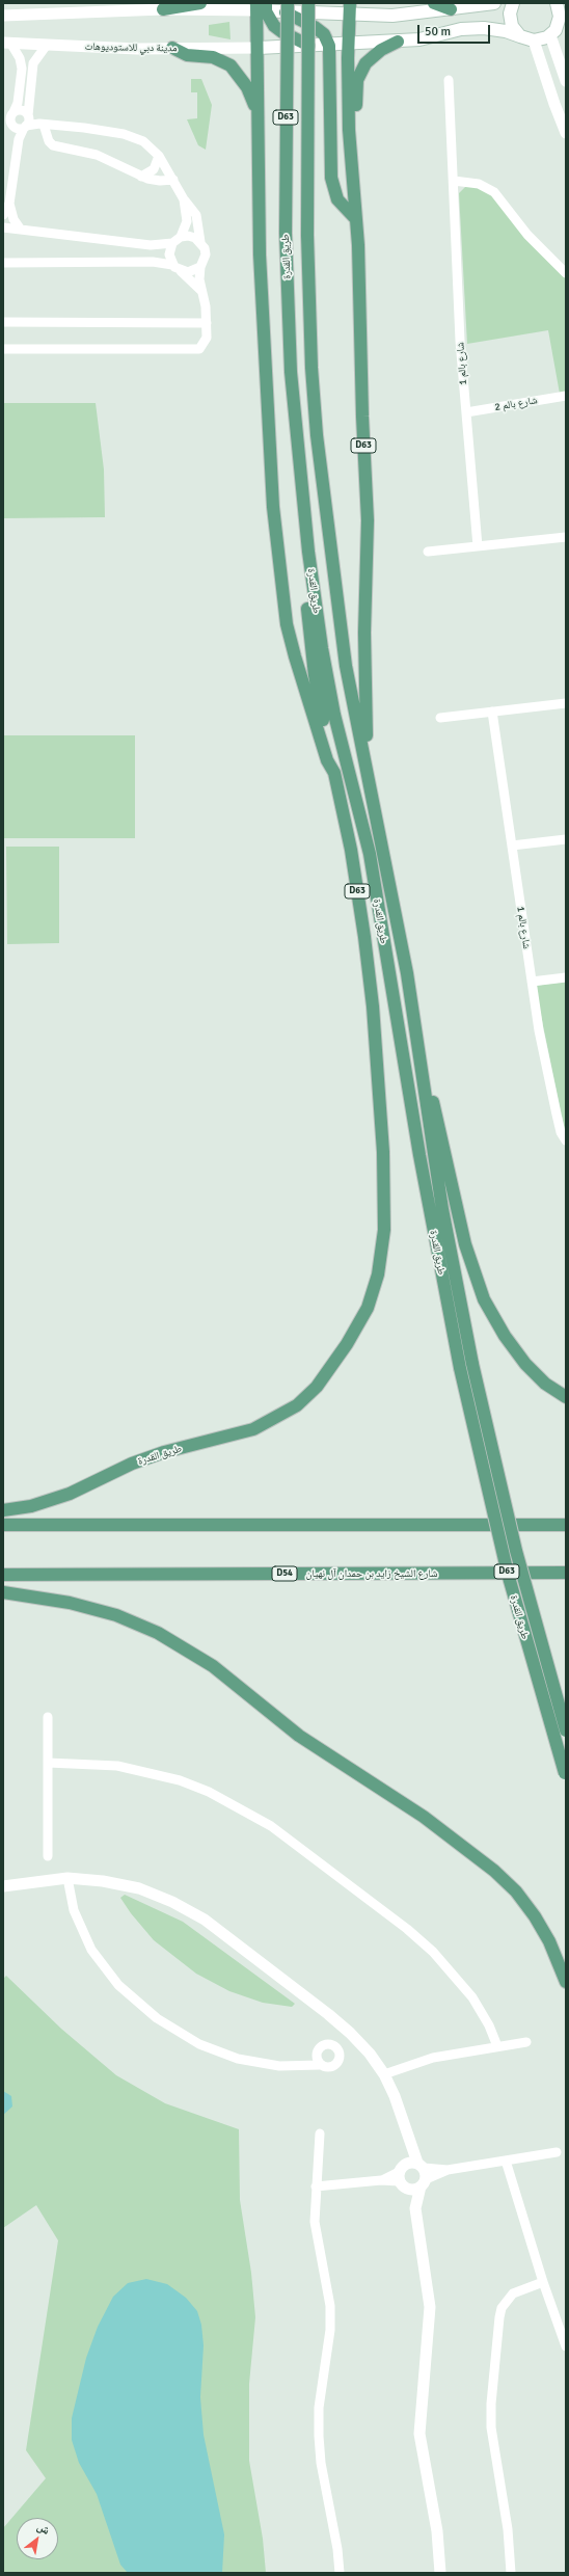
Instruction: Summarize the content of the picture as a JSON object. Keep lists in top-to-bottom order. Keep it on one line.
{"streets":{"main road":["D63","طريق القدرة","D54","شارع الشيخ زايد بن حمدان آل نهيان"],"street":["مدينة دبي للاستوديوهات","شارع بالم 1","شارع بالم 2"]},"crossings":[["مدينة دبي للاستوديوهات","طريق القدرة"],["شارع بالم 1","شارع بالم 2"]],"scale_bar":"50 m","north":"top right"}
